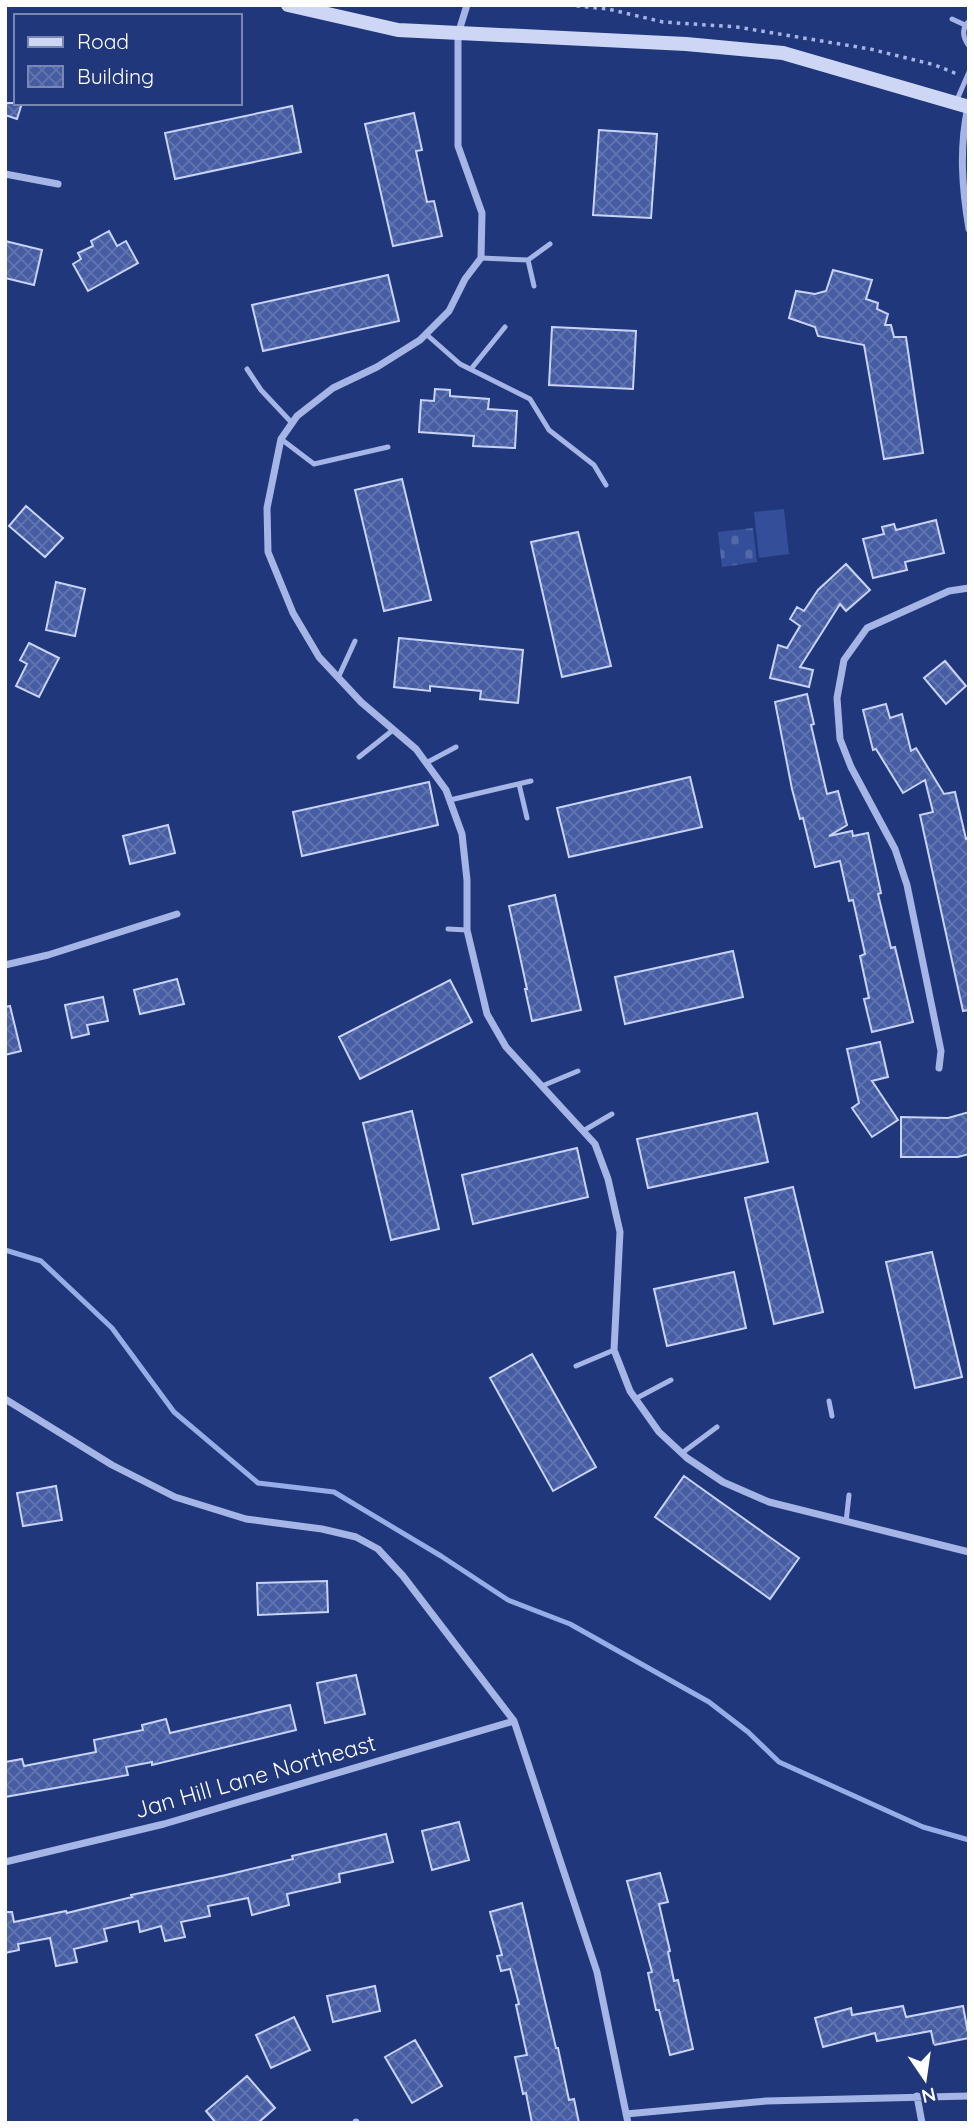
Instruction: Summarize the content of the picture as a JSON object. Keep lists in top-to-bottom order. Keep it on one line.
{"streets":{"street":["Jan Hill Lane Northeast"]},"legend":["Road","Building"],"north":"bottom"}
